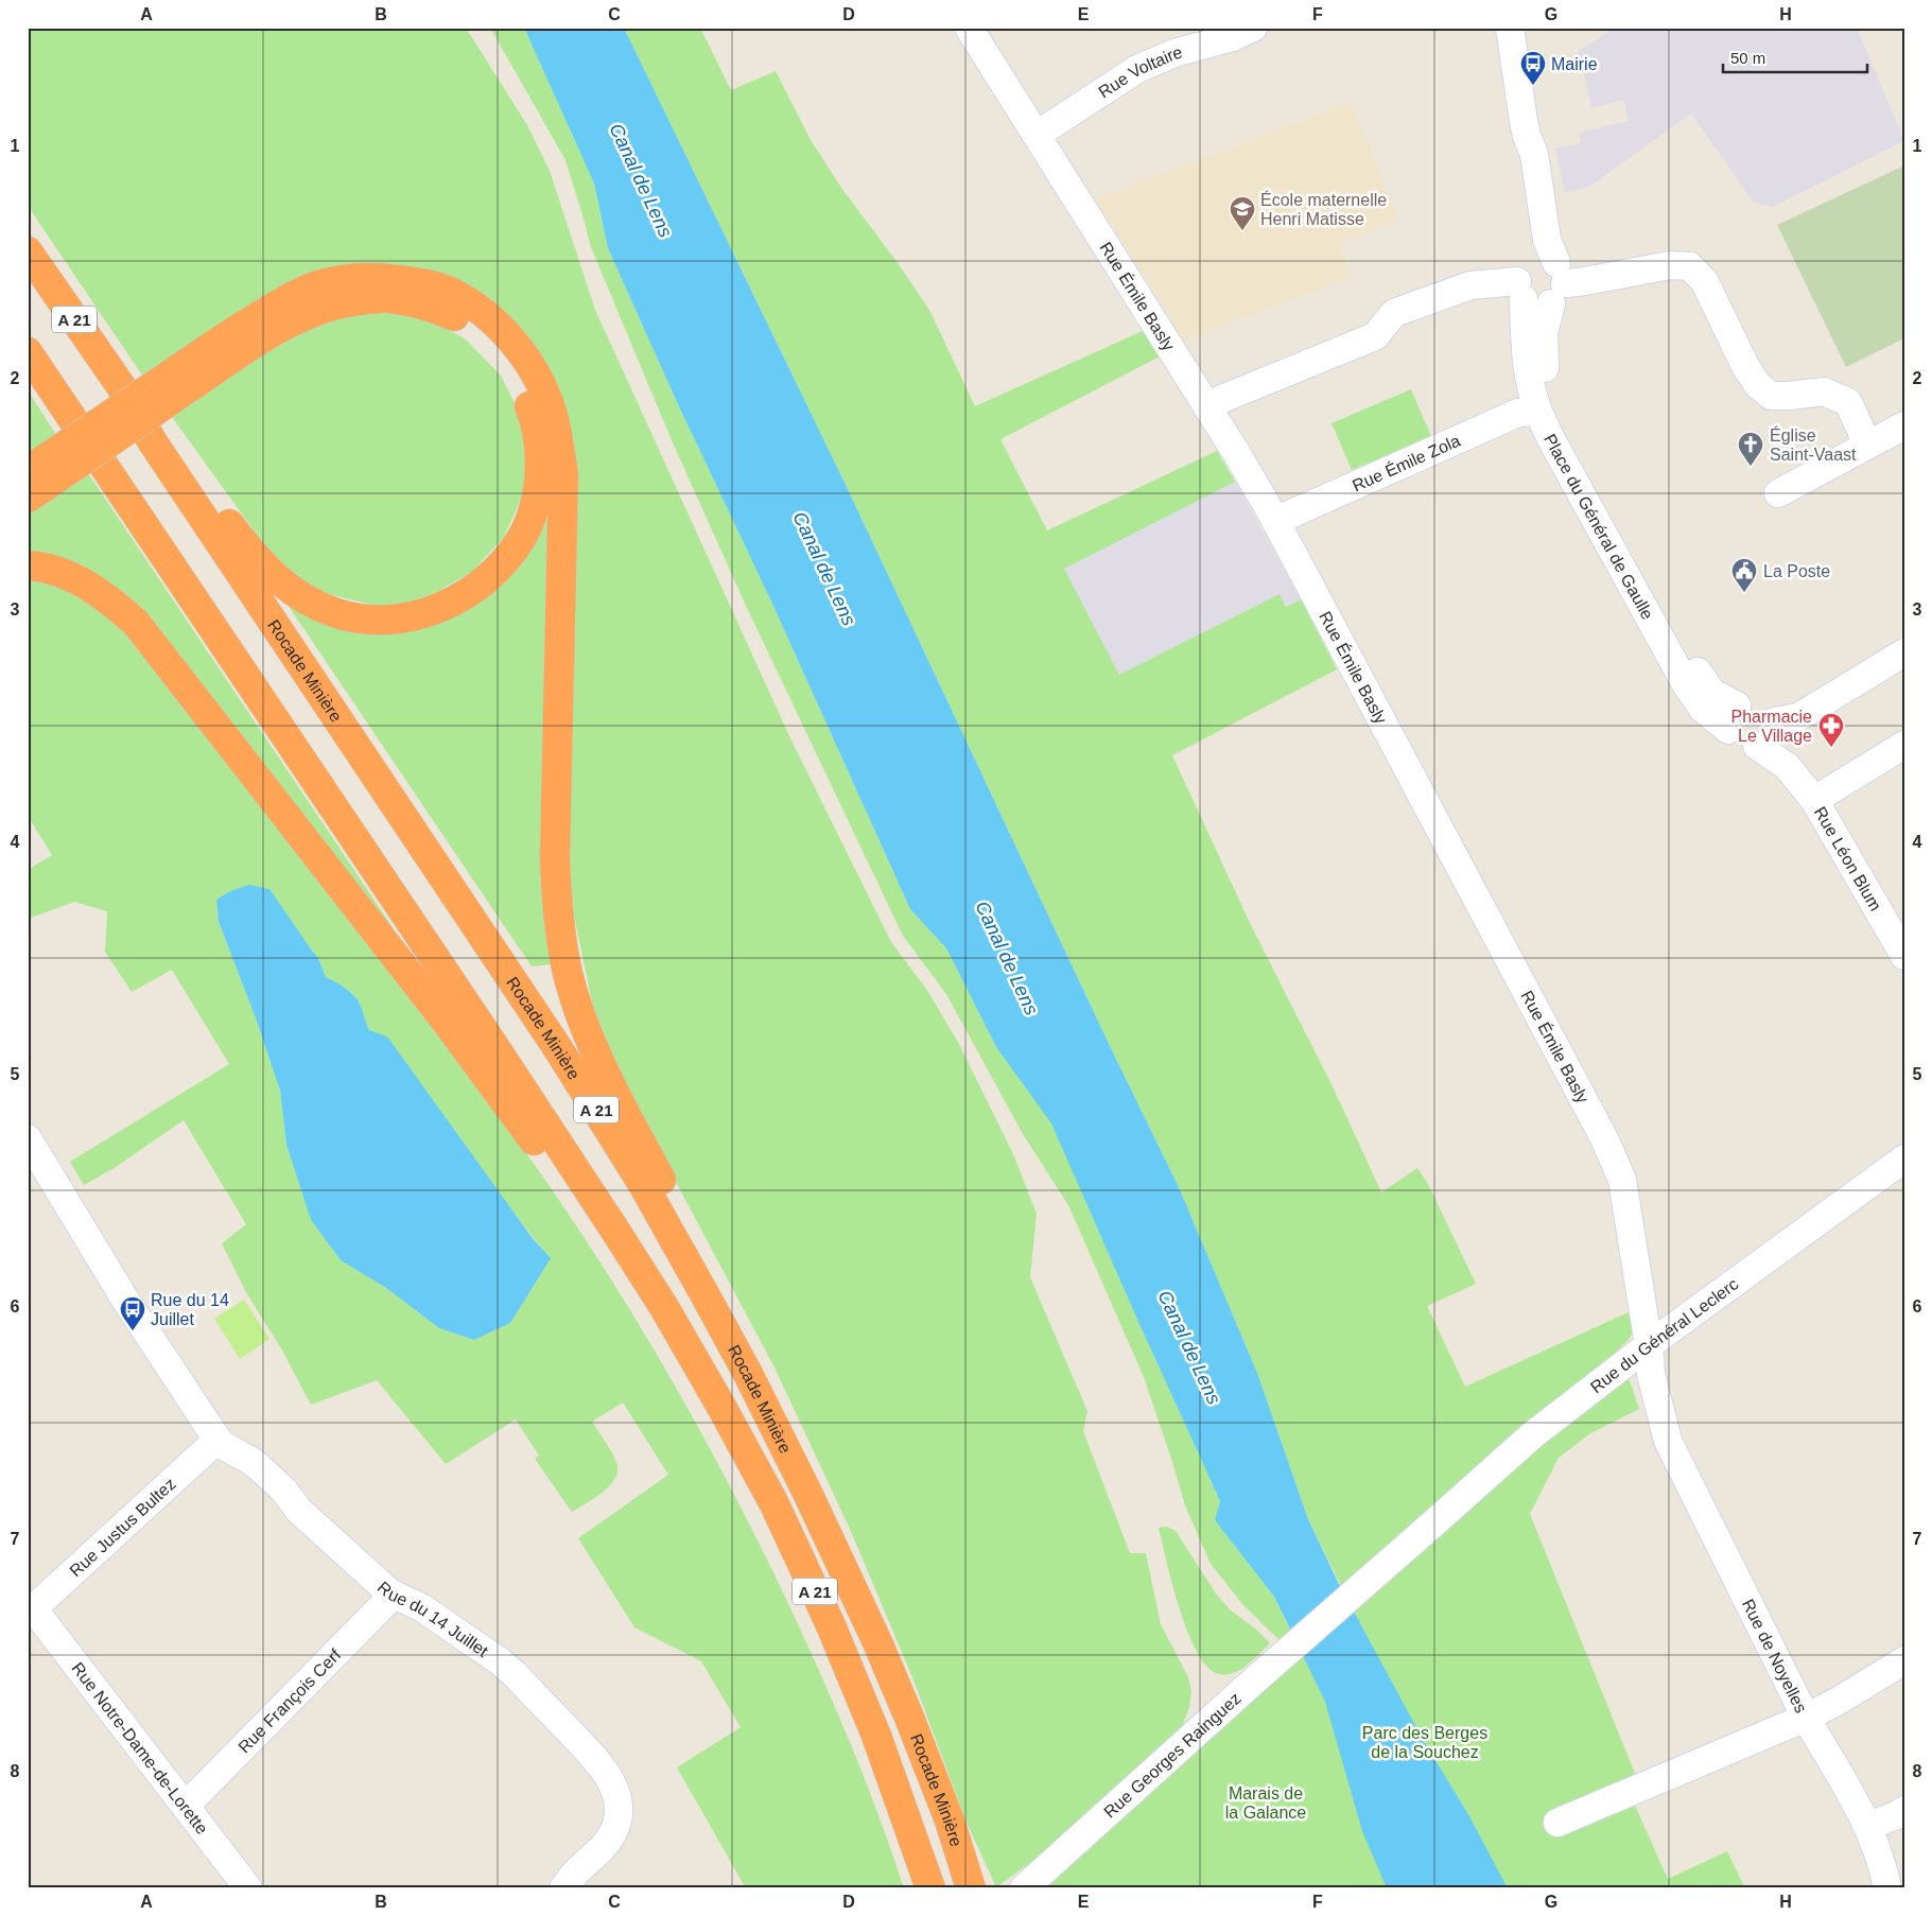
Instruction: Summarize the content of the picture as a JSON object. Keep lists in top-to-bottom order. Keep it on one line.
{"streets":{"highway":["A 21","Rocade Minière"],"street":["Rue Voltaire","Rue Émile Basly","Rue Émile Zola","Place du Général de Gaulle","Rue Léon Blum","Rue du Général Leclerc","Rue Justus Bultez","Rue du 14 Juillet","Rue de Noyelles","Rue François Cerf","Rue Notre-Dame-de-Lorette","Rue Georges Rainguez"]},"crossings":[["Rue Voltaire","Rue Émile Basly"],["Rue Émile Basly","Rue Émile Zola"],["Rue Émile Basly","Rue du Général Leclerc"],["Rue Émile Basly","Rue de Noyelles"],["Rue Émile Zola","Place du Général de Gaulle"],["Place du Général de Gaulle","Rue Léon Blum"],["Rue du Général Leclerc","Rue de Noyelles"],["Rue du Général Leclerc","Rue Georges Rainguez"],["Rue Justus Bultez","Rue du 14 Juillet"],["Rue Justus Bultez","Rue Notre-Dame-de-Lorette"],["Rue du 14 Juillet","Rue François Cerf"],["Rue François Cerf","Rue Notre-Dame-de-Lorette"]],"water":["Canal de Lens"],"parks":["Parc des Berges de la Souchez","Marais de la Galance"],"places":{"bus stop":["Mairie","Rue du 14 Juillet"],"school or university":["École maternelle Henri Matisse"],"church":["Église Saint-Vaast"],"public building":["La Poste"],"pharmacy":["Pharmacie Le Village"]},"scale_bar":"50 m","grid":{"columns":["A","B","C","D","E","F","G","H"],"rows":["1","2","3","4","5","6","7","8"]}}
